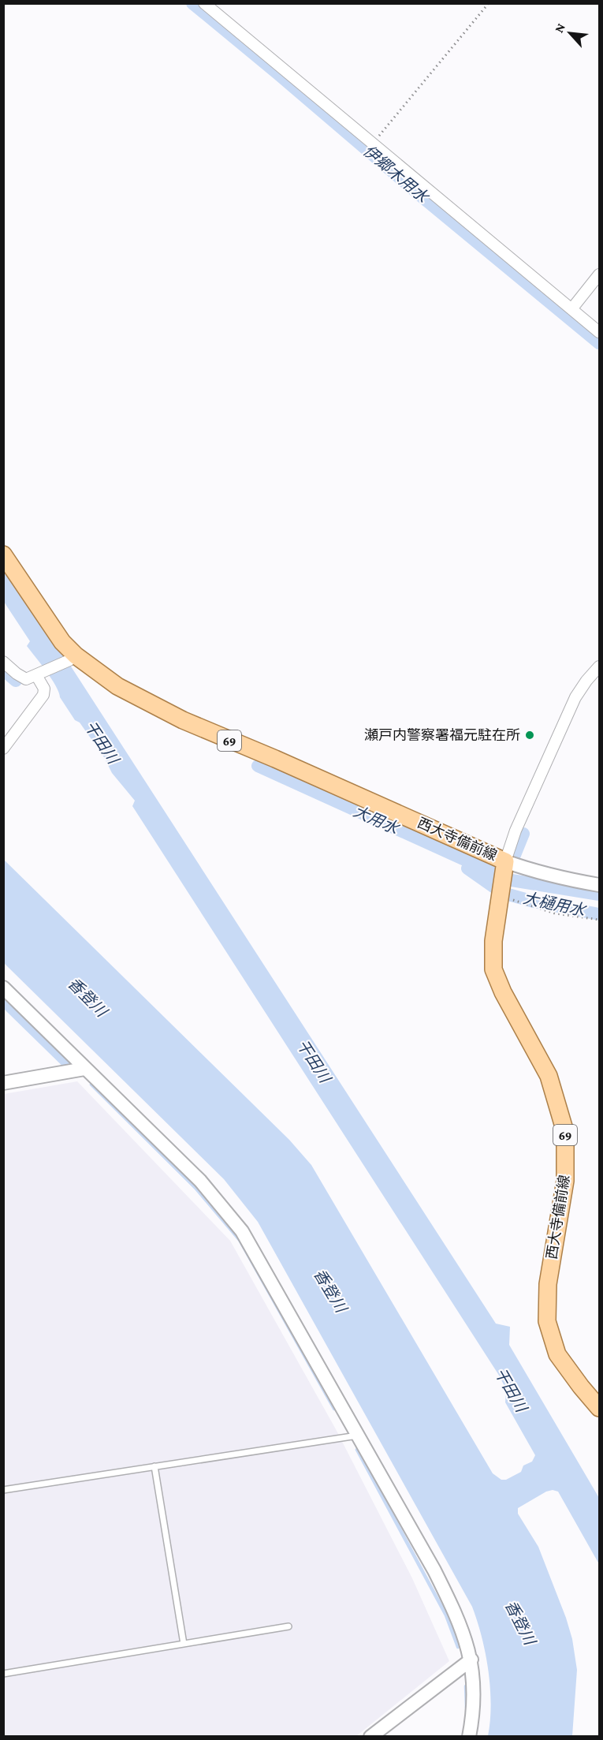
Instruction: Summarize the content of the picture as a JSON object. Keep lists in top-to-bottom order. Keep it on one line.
{"streets":{"main road":["69","西大寺備前線"]},"water":["伊郷木用水","干田川","大用水","大樋用水","香登川"],"places":["瀬戸内警察署福元駐在所"],"north":"top left"}
